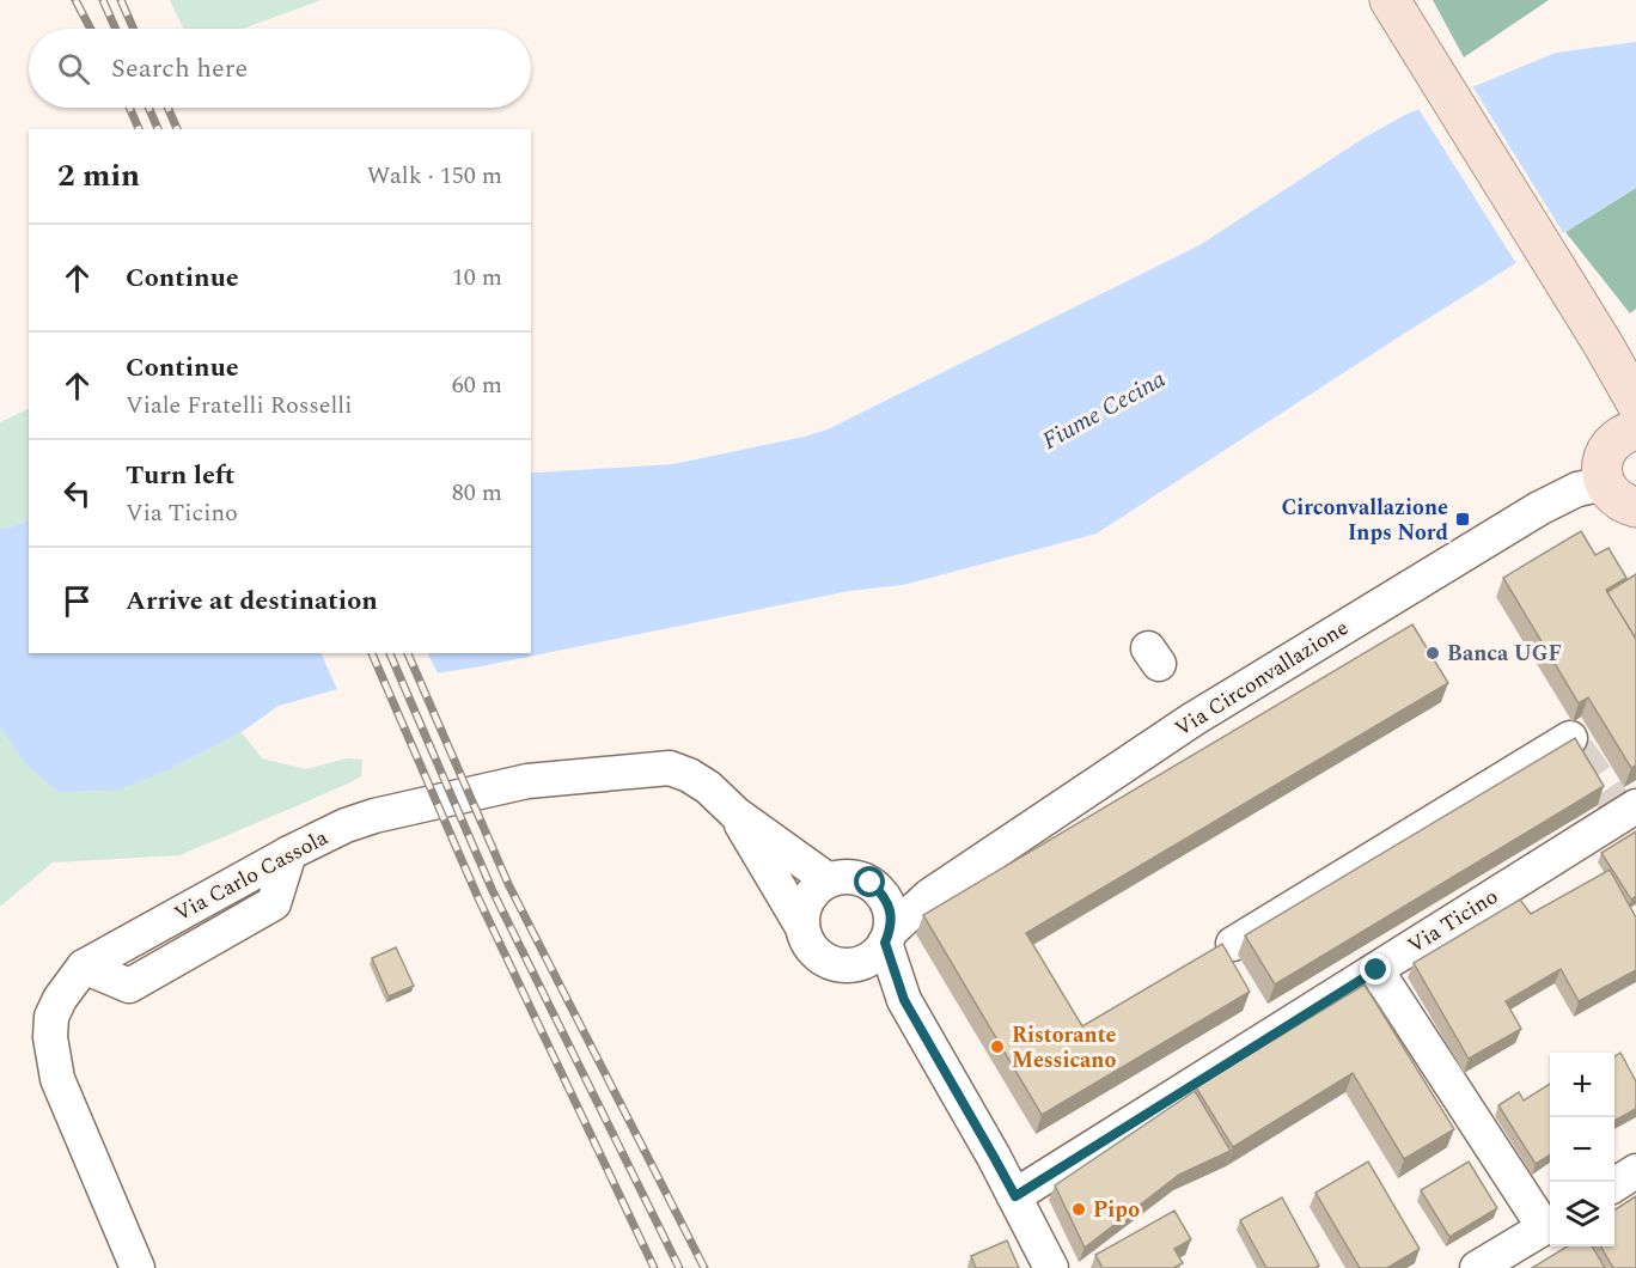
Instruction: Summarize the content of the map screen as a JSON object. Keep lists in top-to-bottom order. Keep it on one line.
{"streets":{"street":["Via Circonvallazione","Via Carlo Cassola","Via Ticino"]},"crossings":[["Via Circonvallazione","Via Carlo Cassola"]],"water":["Fiume Cecina"],"places":{"transit":["Circonvallazione Inps Nord"],"other":["Banca UGF","Ristorante Messicano","Pipo"]},"page":{"search":"Search here","heading":["2 min","Walk · 150 m"],"list":[["Continue","10 m"],["Continue","Viale Fratelli Rosselli","60 m"],["Turn left","Via Ticino","80 m"],"Arrive at destination"],"map_buttons":["+","−"]}}
